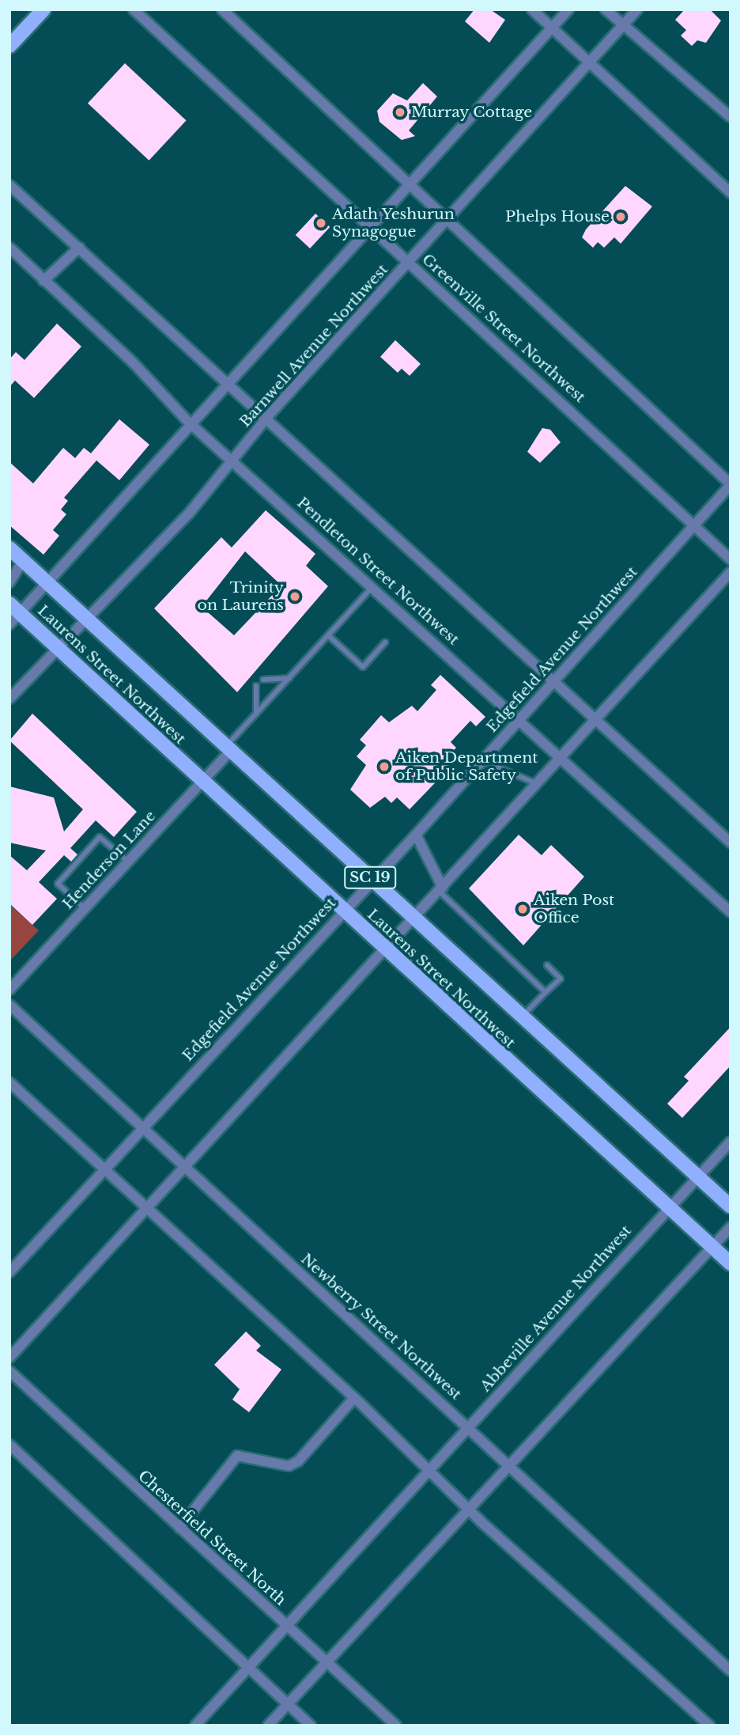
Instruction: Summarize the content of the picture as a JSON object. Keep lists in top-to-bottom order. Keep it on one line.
{"streets":{"main road":["Laurens Street Northwest","SC 19"],"street":["Greenville Street Northwest","Barnwell Avenue Northwest","Pendleton Street Northwest","Edgefield Avenue Northwest","Henderson Lane","Abbeville Avenue Northwest","Newberry Street Northwest","Chesterfield Street North"]},"crossings":[["Greenville Street Northwest","Barnwell Avenue Northwest"],["Greenville Street Northwest","Edgefield Avenue Northwest"],["Barnwell Avenue Northwest","Pendleton Street Northwest"],["Barnwell Avenue Northwest","Laurens Street Northwest"],["Pendleton Street Northwest","Edgefield Avenue Northwest"],["Edgefield Avenue Northwest","Laurens Street Northwest"],["Edgefield Avenue Northwest","Newberry Street Northwest"],["Laurens Street Northwest","Henderson Lane"],["Laurens Street Northwest","Abbeville Avenue Northwest"],["Abbeville Avenue Northwest","Newberry Street Northwest"],["Abbeville Avenue Northwest","Chesterfield Street North"]],"places":["Murray Cottage","Phelps House","Adath Yeshurun Synagogue","Trinity on Laurens","Aiken Department of Public Safety","Aiken Post Office"]}
